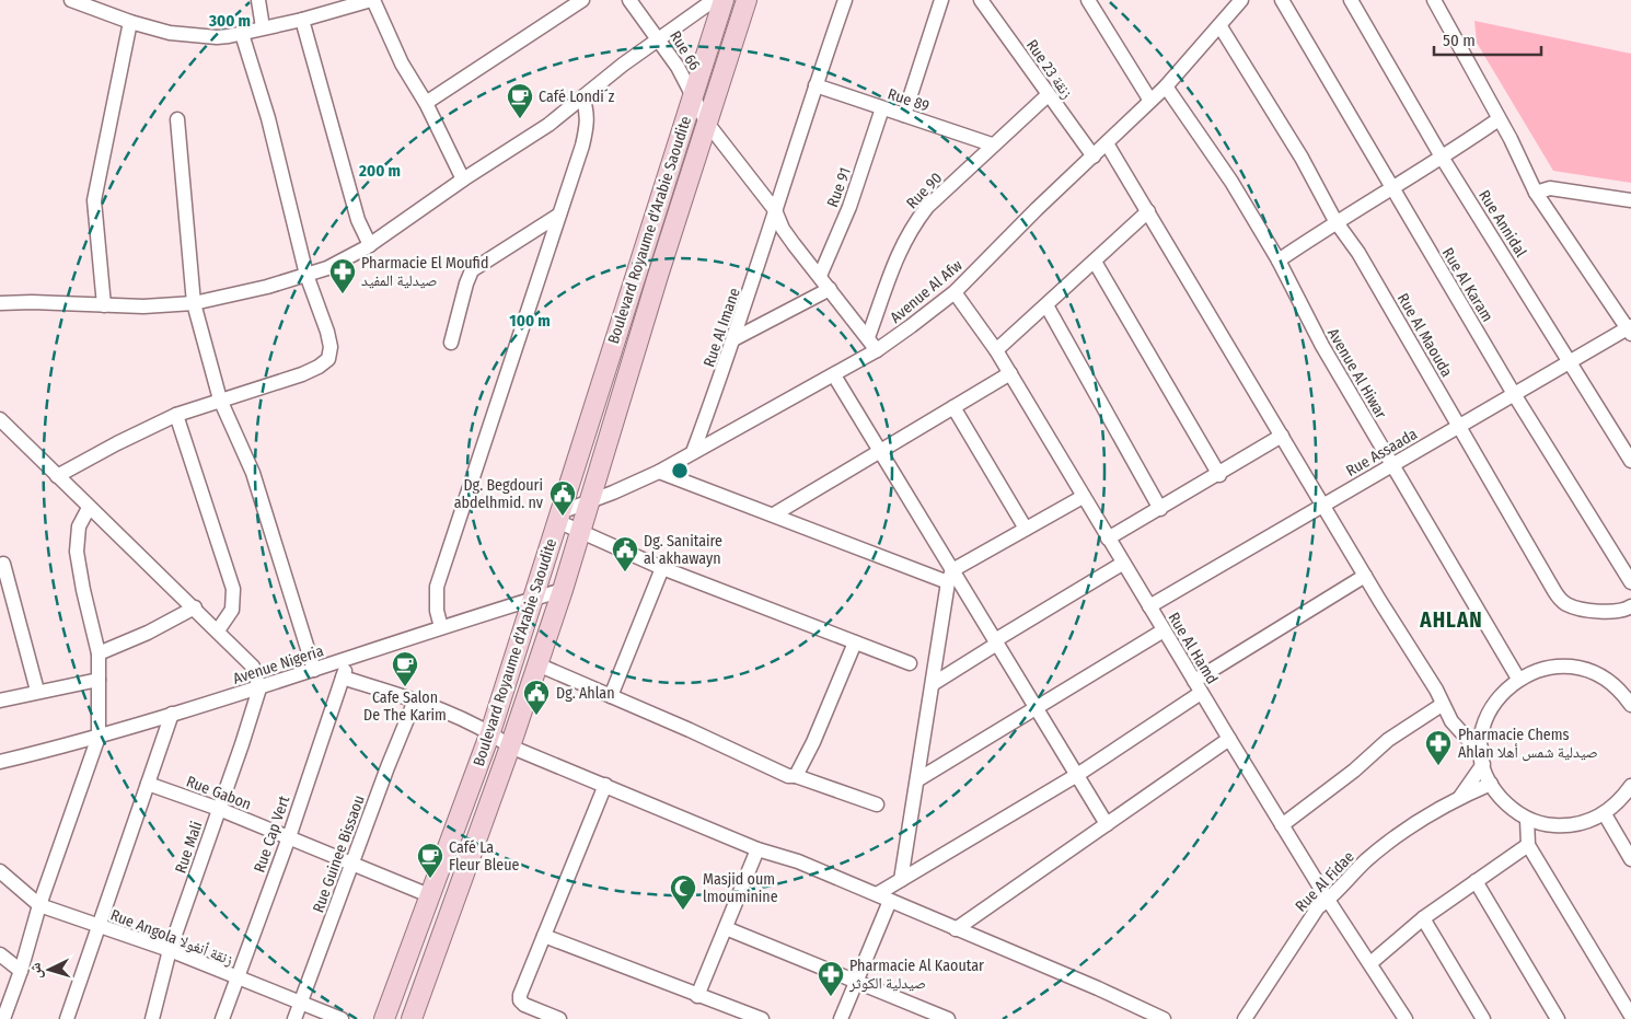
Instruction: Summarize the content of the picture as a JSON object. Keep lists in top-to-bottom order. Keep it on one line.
{"streets":{"main road":["Boulevard Royaume d'Arabie Saoudite"],"street":["Rue 66","Rue 23 زنقة","Rue 89","Rue 91","Rue 90","Rue Annidal","Rue Al Karam","Avenue Al Afw","Rue Al Imane","Rue Al Maouda","Avenue Al Hiwar","Rue Assaada","Rue Al Hamd","Avenue Nigeria","Rue Gabon","Rue Cap Vert","Rue Mali","Rue Guinee Bissaou","Rue Al Fidae","Rue Angola زنقة أنغولا"]},"crossings":[["Rue 66","Boulevard Royaume d'Arabie Saoudite"],["Rue 23 زنقة","Rue 90"],["Rue 23 زنقة","Avenue Al Afw"],["Rue 89","Rue 91"],["Rue 89","Rue 90"],["Rue 89","Rue Al Imane"],["Rue Annidal","Rue Assaada"],["Boulevard Royaume d'Arabie Saoudite","Avenue Al Afw"],["Boulevard Royaume d'Arabie Saoudite","Avenue Nigeria"],["Boulevard Royaume d'Arabie Saoudite","Rue Gabon"],["Rue Al Karam","Rue Assaada"],["Avenue Al Afw","Rue Al Imane"],["Avenue Al Afw","Rue Al Maouda"],["Avenue Al Afw","Avenue Al Hiwar"],["Avenue Al Afw","Rue Al Hamd"],["Rue Al Maouda","Rue Assaada"],["Avenue Al Hiwar","Rue Assaada"],["Rue Assaada","Rue Al Hamd"],["Rue Al Hamd","Rue Al Fidae"],["Avenue Nigeria","Rue Cap Vert"],["Avenue Nigeria","Rue Mali"],["Rue Gabon","Rue Cap Vert"],["Rue Gabon","Rue Mali"],["Rue Gabon","Rue Guinee Bissaou"],["Rue Cap Vert","Rue Angola زنقة أنغولا"],["Rue Mali","Rue Angola زنقة أنغولا"],["Rue Guinee Bissaou","Rue Angola زنقة أنغولا"]],"districts":["AHLAN"],"places":{"cafe":["Café Londi´z","Cafe Salon De The Karim","Café La Fleur Bleue"],"pharmacy":["Pharmacie El Moufid صيدلية المفيد","Pharmacie Chems Ahlan صيدلية شمس أهلا","Pharmacie Al Kaoutar صيدلية الكوثر"],"public building":["Dg. Begdouri abdelhmid. nv","Dg. Sanitaire al akhawayn","Dg. Ahlan"],"mosque":["Masjid oum lmouminine"]},"scale_bar":"50 m","north":"left","rings":["300 m","200 m","100 m"]}
